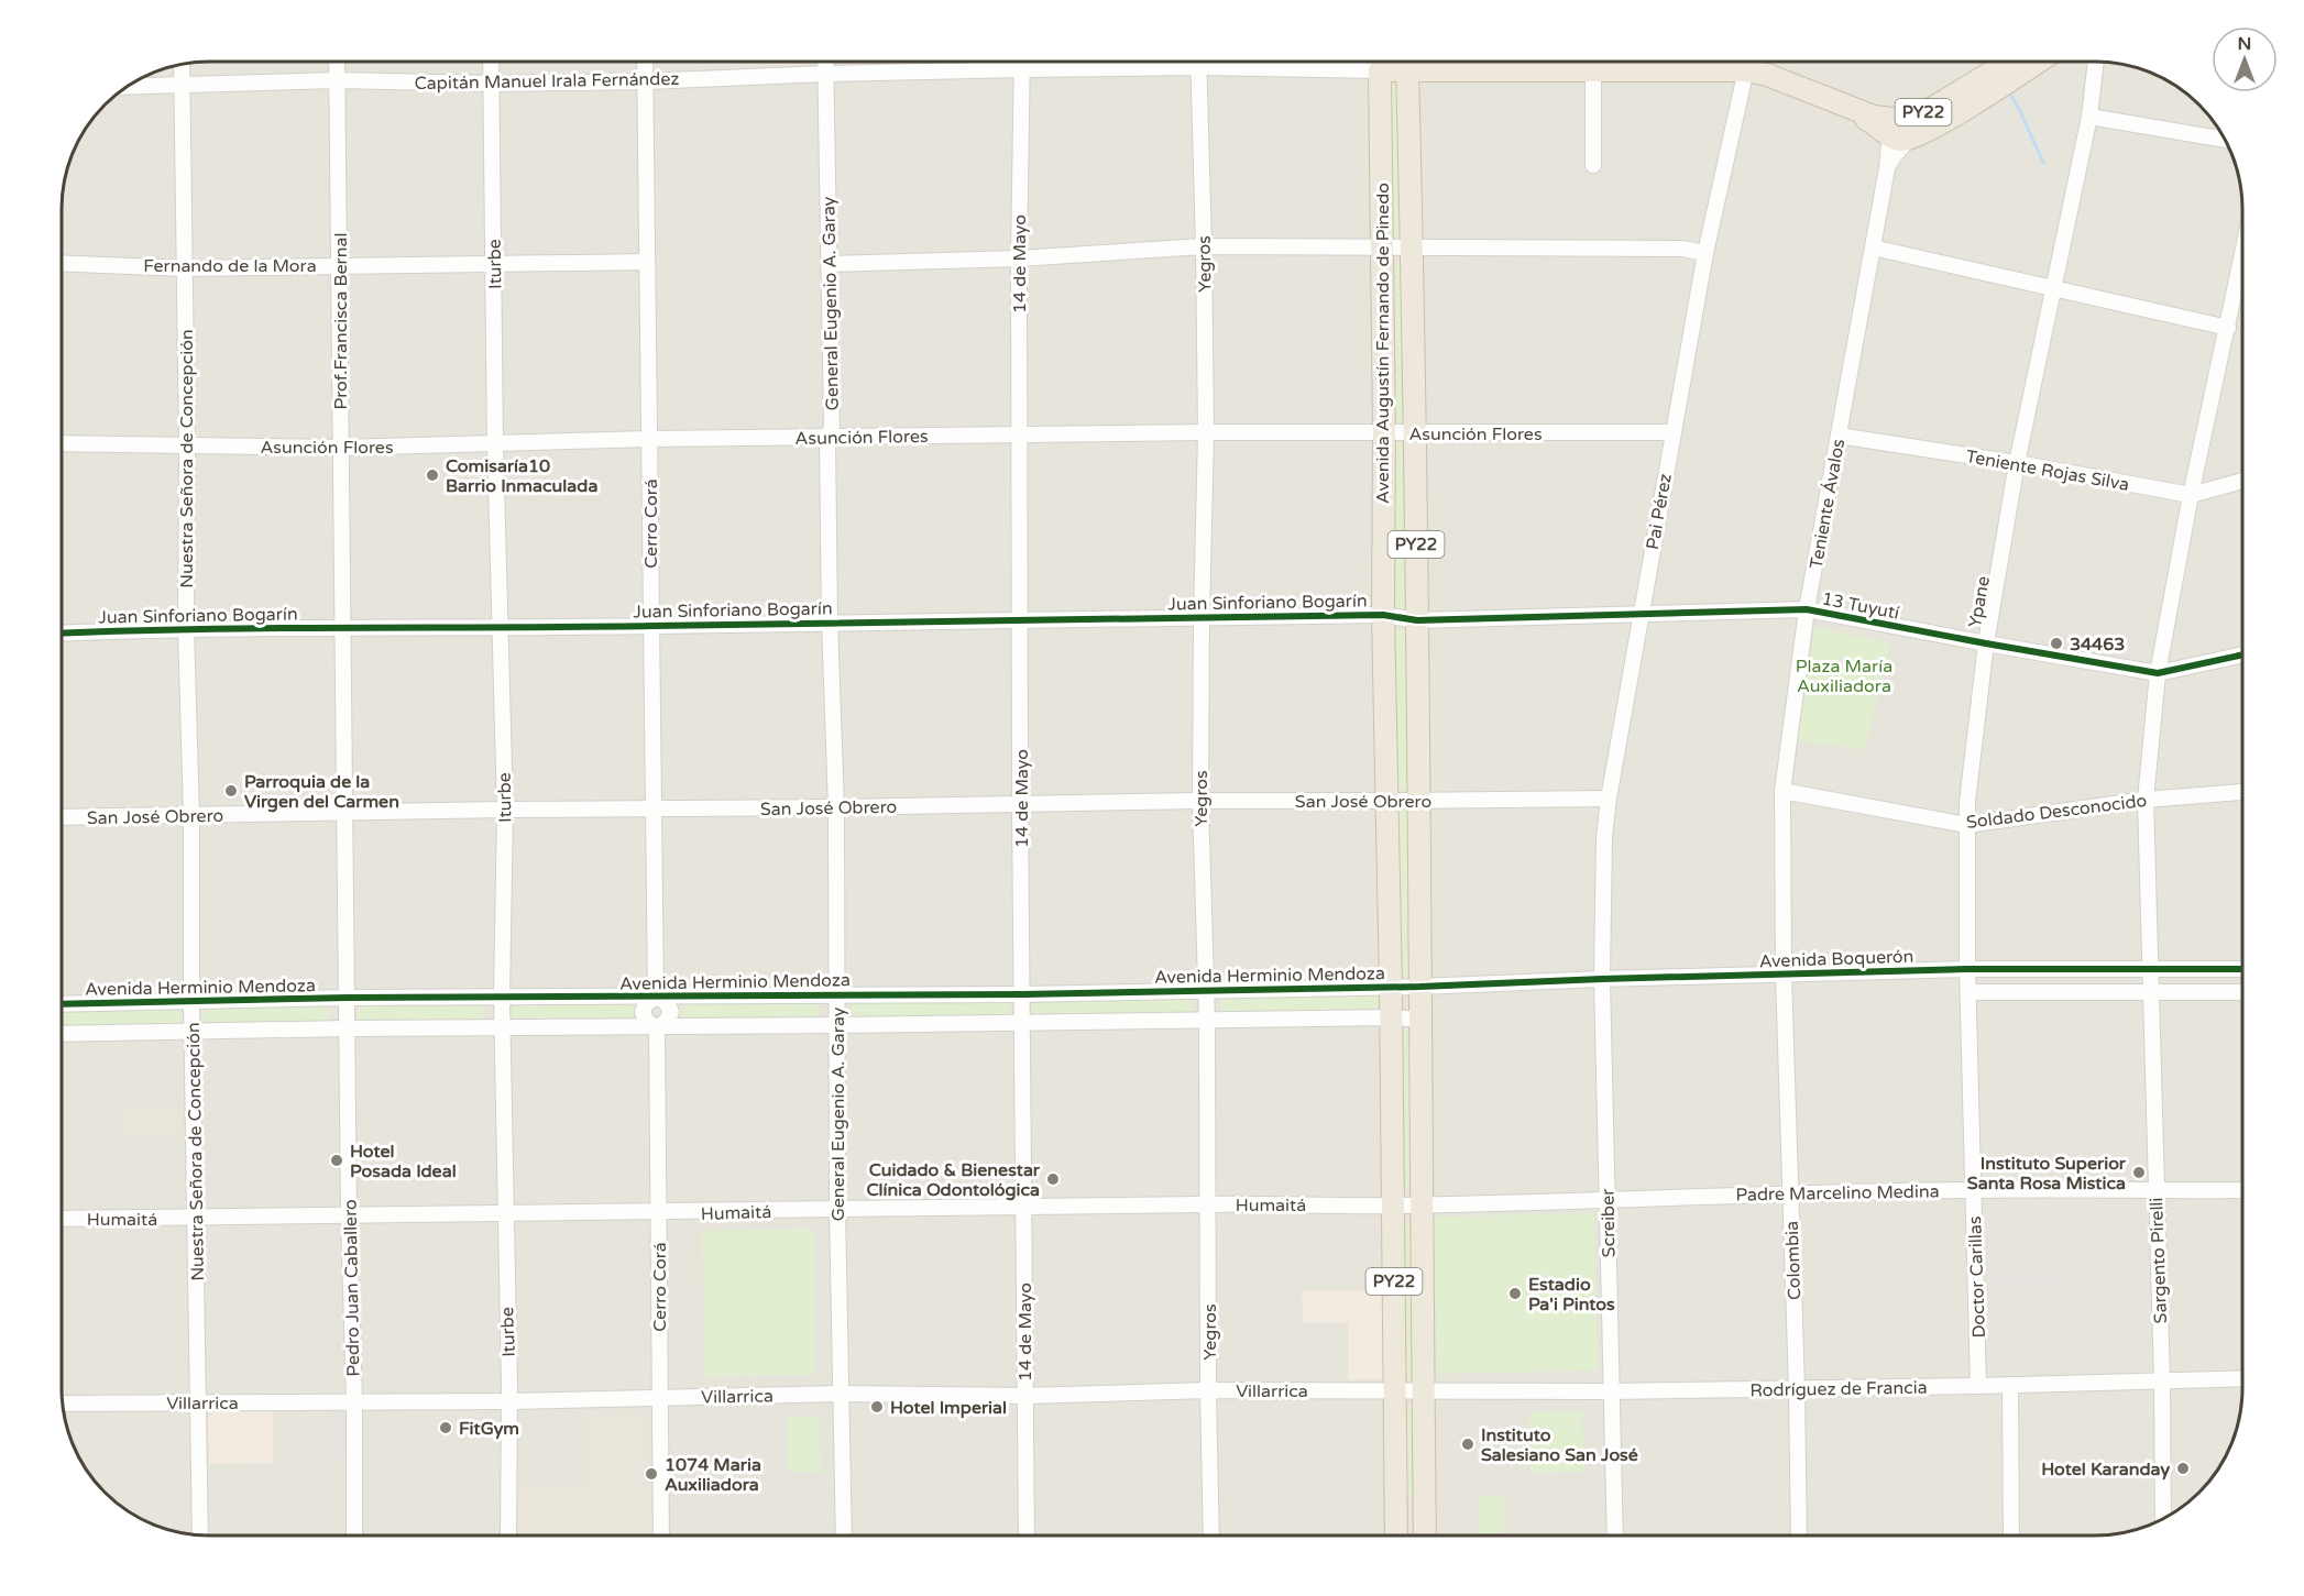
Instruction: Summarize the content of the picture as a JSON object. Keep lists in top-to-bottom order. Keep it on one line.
{"streets":{"highway":["PY22","Avenida Augustín Fernando de Pinedo"],"street":["Capitán Manuel Irala Fernández","Iturbe","14 de Mayo","Yegros","Fernando de la Mora","General Eugenio A. Garay","Prof.Francisca Bernal","Asunción Flores","Nuestra Señora de Concepción","Teniente Rojas Silva","Teniente Ávalos","Pai Pérez","Cerro Corá","Juan Sinforiano Bogarín","Ypane","13 Tuyutí","San José Obrero","Soldado Desconocido","Avenida Boquerón","Avenida Herminio Mendoza","Padre Marcelino Medina","Humaitá","Screiber","Colombia","Sargento Pirelli","Doctor Carillas","Pedro Juan Caballero","Rodríguez de Francia","Villarrica"]},"crossings":[["Capitán Manuel Irala Fernández","Iturbe"],["Capitán Manuel Irala Fernández","14 de Mayo"],["Capitán Manuel Irala Fernández","Yegros"],["Capitán Manuel Irala Fernández","General Eugenio A. Garay"],["Capitán Manuel Irala Fernández","Prof.Francisca Bernal"],["Capitán Manuel Irala Fernández","Nuestra Señora de Concepción"],["Capitán Manuel Irala Fernández","Cerro Corá"],["PY22","Teniente Ávalos"],["Iturbe","Fernando de la Mora"],["Iturbe","Asunción Flores"],["Iturbe","Juan Sinforiano Bogarín"],["Iturbe","San José Obrero"],["Iturbe","Avenida Herminio Mendoza"],["Iturbe","Humaitá"],["Iturbe","Villarrica"],["14 de Mayo","Asunción Flores"],["14 de Mayo","Juan Sinforiano Bogarín"],["14 de Mayo","San José Obrero"],["14 de Mayo","Avenida Herminio Mendoza"],["14 de Mayo","Humaitá"],["14 de Mayo","Villarrica"],["Yegros","Asunción Flores"],["Yegros","Juan Sinforiano Bogarín"],["Yegros","San José Obrero"],["Yegros","Avenida Herminio Mendoza"],["Yegros","Humaitá"],["Yegros","Villarrica"],["Fernando de la Mora","Prof.Francisca Bernal"],["Fernando de la Mora","Nuestra Señora de Concepción"],["Fernando de la Mora","Cerro Corá"],["General Eugenio A. Garay","Asunción Flores"],["General Eugenio A. Garay","Juan Sinforiano Bogarín"],["General Eugenio A. Garay","San José Obrero"],["General Eugenio A. Garay","Avenida Herminio Mendoza"],["General Eugenio A. Garay","Humaitá"],["General Eugenio A. Garay","Villarrica"],["Prof.Francisca Bernal","Asunción Flores"],["Prof.Francisca Bernal","Juan Sinforiano Bogarín"],["Prof.Francisca Bernal","San José Obrero"],["Prof.Francisca Bernal","Avenida Herminio Mendoza"],["Prof.Francisca Bernal","Pedro Juan Caballero"],["Avenida Augustín Fernando de Pinedo","Asunción Flores"],["Avenida Augustín Fernando de Pinedo","Juan Sinforiano Bogarín"],["Avenida Augustín Fernando de Pinedo","13 Tuyutí"],["Avenida Augustín Fernando de Pinedo","San José Obrero"],["Avenida Augustín Fernando de Pinedo","Avenida Boquerón"],["Avenida Augustín Fernando de Pinedo","Avenida Herminio Mendoza"],["Avenida Augustín Fernando de Pinedo","Padre Marcelino Medina"],["Avenida Augustín Fernando de Pinedo","Humaitá"],["Avenida Augustín Fernando de Pinedo","Rodríguez de Francia"],["Avenida Augustín Fernando de Pinedo","Villarrica"],["Asunción Flores","Nuestra Señora de Concepción"],["Asunción Flores","Pai Pérez"],["Asunción Flores","Cerro Corá"],["Nuestra Señora de Concepción","Juan Sinforiano Bogarín"],["Nuestra Señora de Concepción","San José Obrero"],["Nuestra Señora de Concepción","Avenida Herminio Mendoza"],["Nuestra Señora de Concepción","Humaitá"],["Nuestra Señora de Concepción","Villarrica"],["Teniente Rojas Silva","Teniente Ávalos"],["Teniente Rojas Silva","Ypane"],["Teniente Ávalos","13 Tuyutí"],["Teniente Ávalos","Soldado Desconocido"],["Teniente Ávalos","Avenida Boquerón"],["Teniente Ávalos","Colombia"],["Pai Pérez","13 Tuyutí"],["Pai Pérez","San José Obrero"],["Pai Pérez","Avenida Boquerón"],["Pai Pérez","Screiber"],["Cerro Corá","Juan Sinforiano Bogarín"],["Cerro Corá","San José Obrero"],["Cerro Corá","Avenida Herminio Mendoza"],["Cerro Corá","Humaitá"],["Cerro Corá","Villarrica"],["Juan Sinforiano Bogarín","13 Tuyutí"],["Ypane","13 Tuyutí"],["Ypane","Soldado Desconocido"],["Ypane","Avenida Boquerón"],["Ypane","Doctor Carillas"],["Avenida Boquerón","Avenida Herminio Mendoza"],["Avenida Boquerón","Screiber"],["Avenida Boquerón","Colombia"],["Avenida Boquerón","Sargento Pirelli"],["Avenida Boquerón","Doctor Carillas"],["Padre Marcelino Medina","Humaitá"],["Padre Marcelino Medina","Screiber"],["Padre Marcelino Medina","Colombia"],["Padre Marcelino Medina","Sargento Pirelli"],["Padre Marcelino Medina","Doctor Carillas"],["Humaitá","Pedro Juan Caballero"],["Screiber","Rodríguez de Francia"],["Colombia","Rodríguez de Francia"],["Sargento Pirelli","Rodríguez de Francia"],["Doctor Carillas","Rodríguez de Francia"],["Pedro Juan Caballero","Villarrica"],["Rodríguez de Francia","Villarrica"]],"parks":["Plaza María Auxiliadora"],"places":["Comisaría10 Barrio Inmaculada","34463","Parroquia de la Virgen del Carmen","Hotel Posada Ideal","Instituto Superior Santa Rosa Mistica","Cuidado & Bienestar Clínica Odontológica","Estadio Pa'i Pintos","Hotel Imperial","FitGym","Instituto Salesiano San José","Hotel Karanday","1074 Maria Auxiliadora"],"north":"top"}
